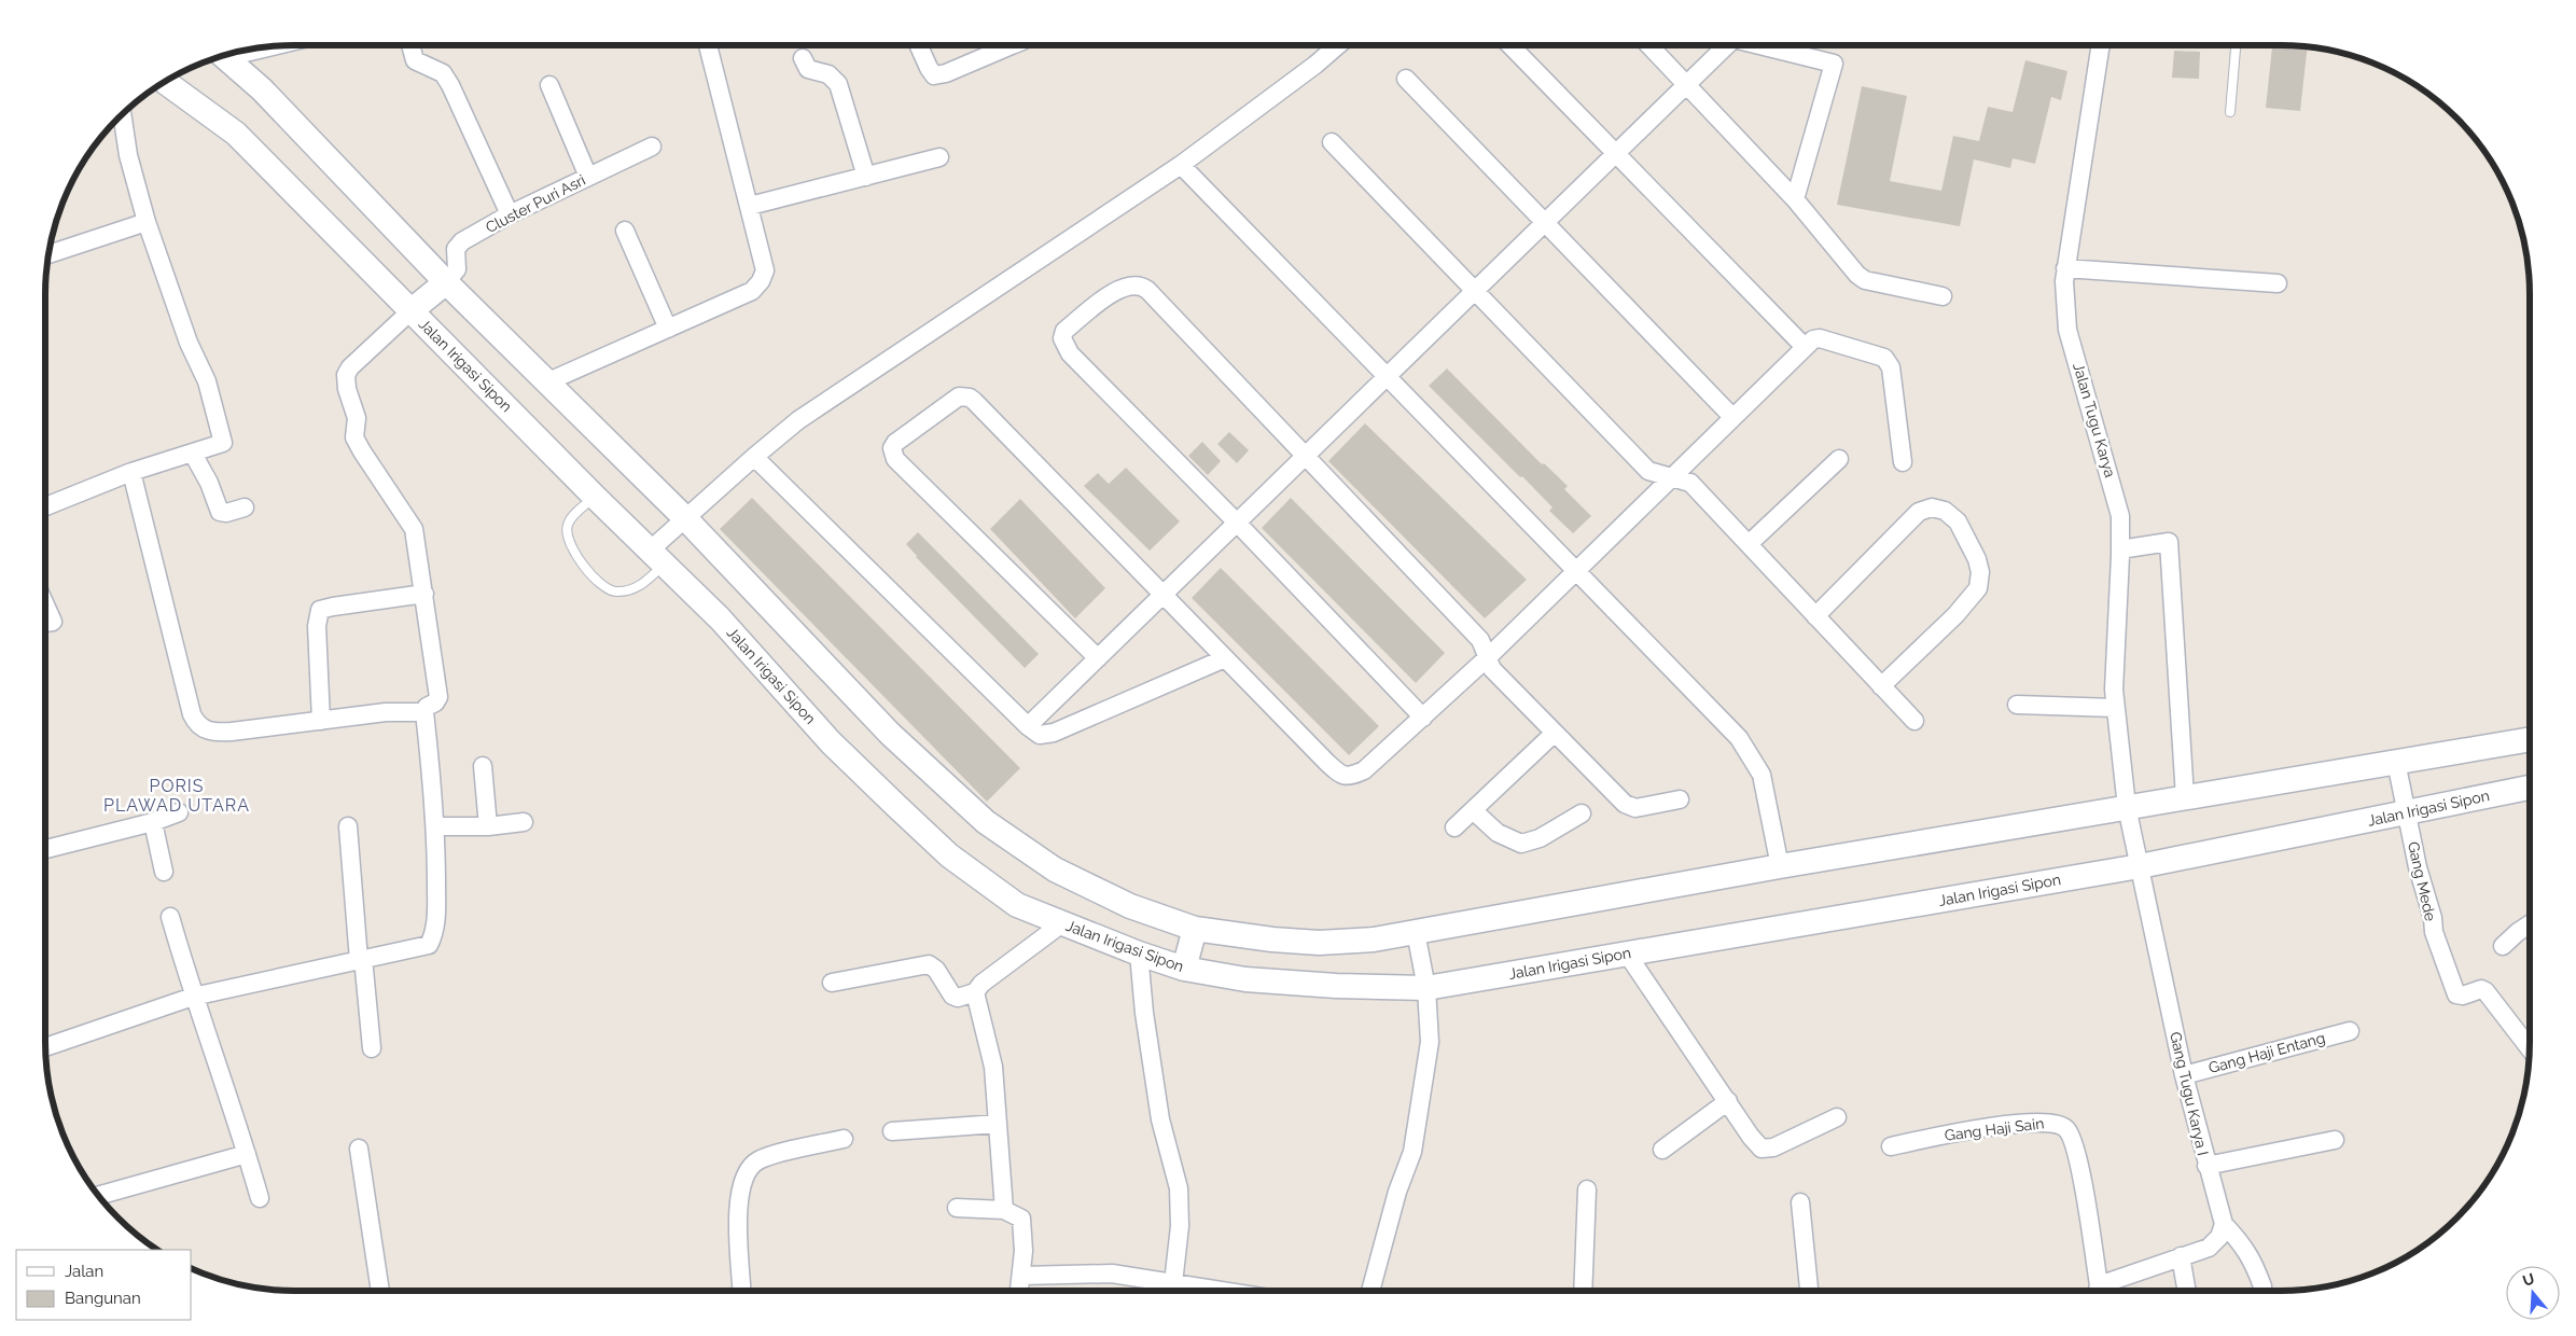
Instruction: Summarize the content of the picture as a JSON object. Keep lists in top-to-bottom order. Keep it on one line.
{"streets":{"street":["Cluster Puri Asri","Jalan Irigasi Sipon","Jalan Tugu Karya","Gang Mede","Gang Haji Entang","Gang Tugu Karya I","Gang Haji Sain"]},"crossings":[["Jalan Irigasi Sipon","Gang Mede"],["Jalan Irigasi Sipon","Gang Tugu Karya I"],["Jalan Tugu Karya","Gang Tugu Karya I"],["Gang Haji Entang","Gang Tugu Karya I"]],"districts":["PORIS PLAWAD UTARA"],"legend":["Jalan","Bangunan"],"north":"top"}
